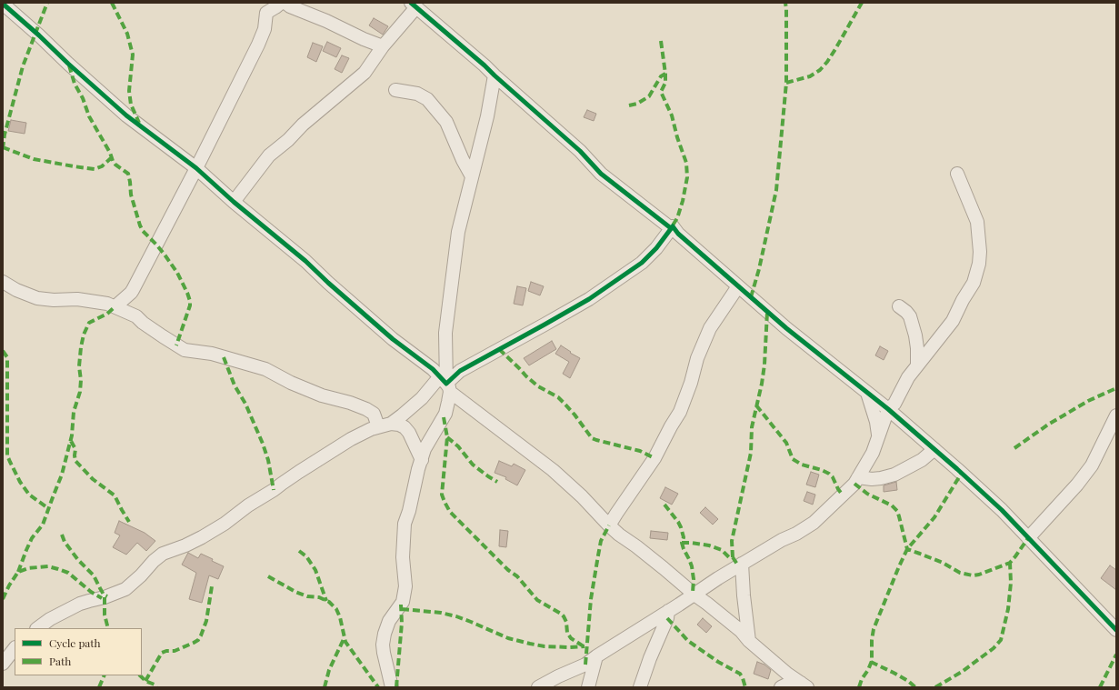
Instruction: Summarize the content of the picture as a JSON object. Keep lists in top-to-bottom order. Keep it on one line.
{"legend":["Cycle path","Path"]}
